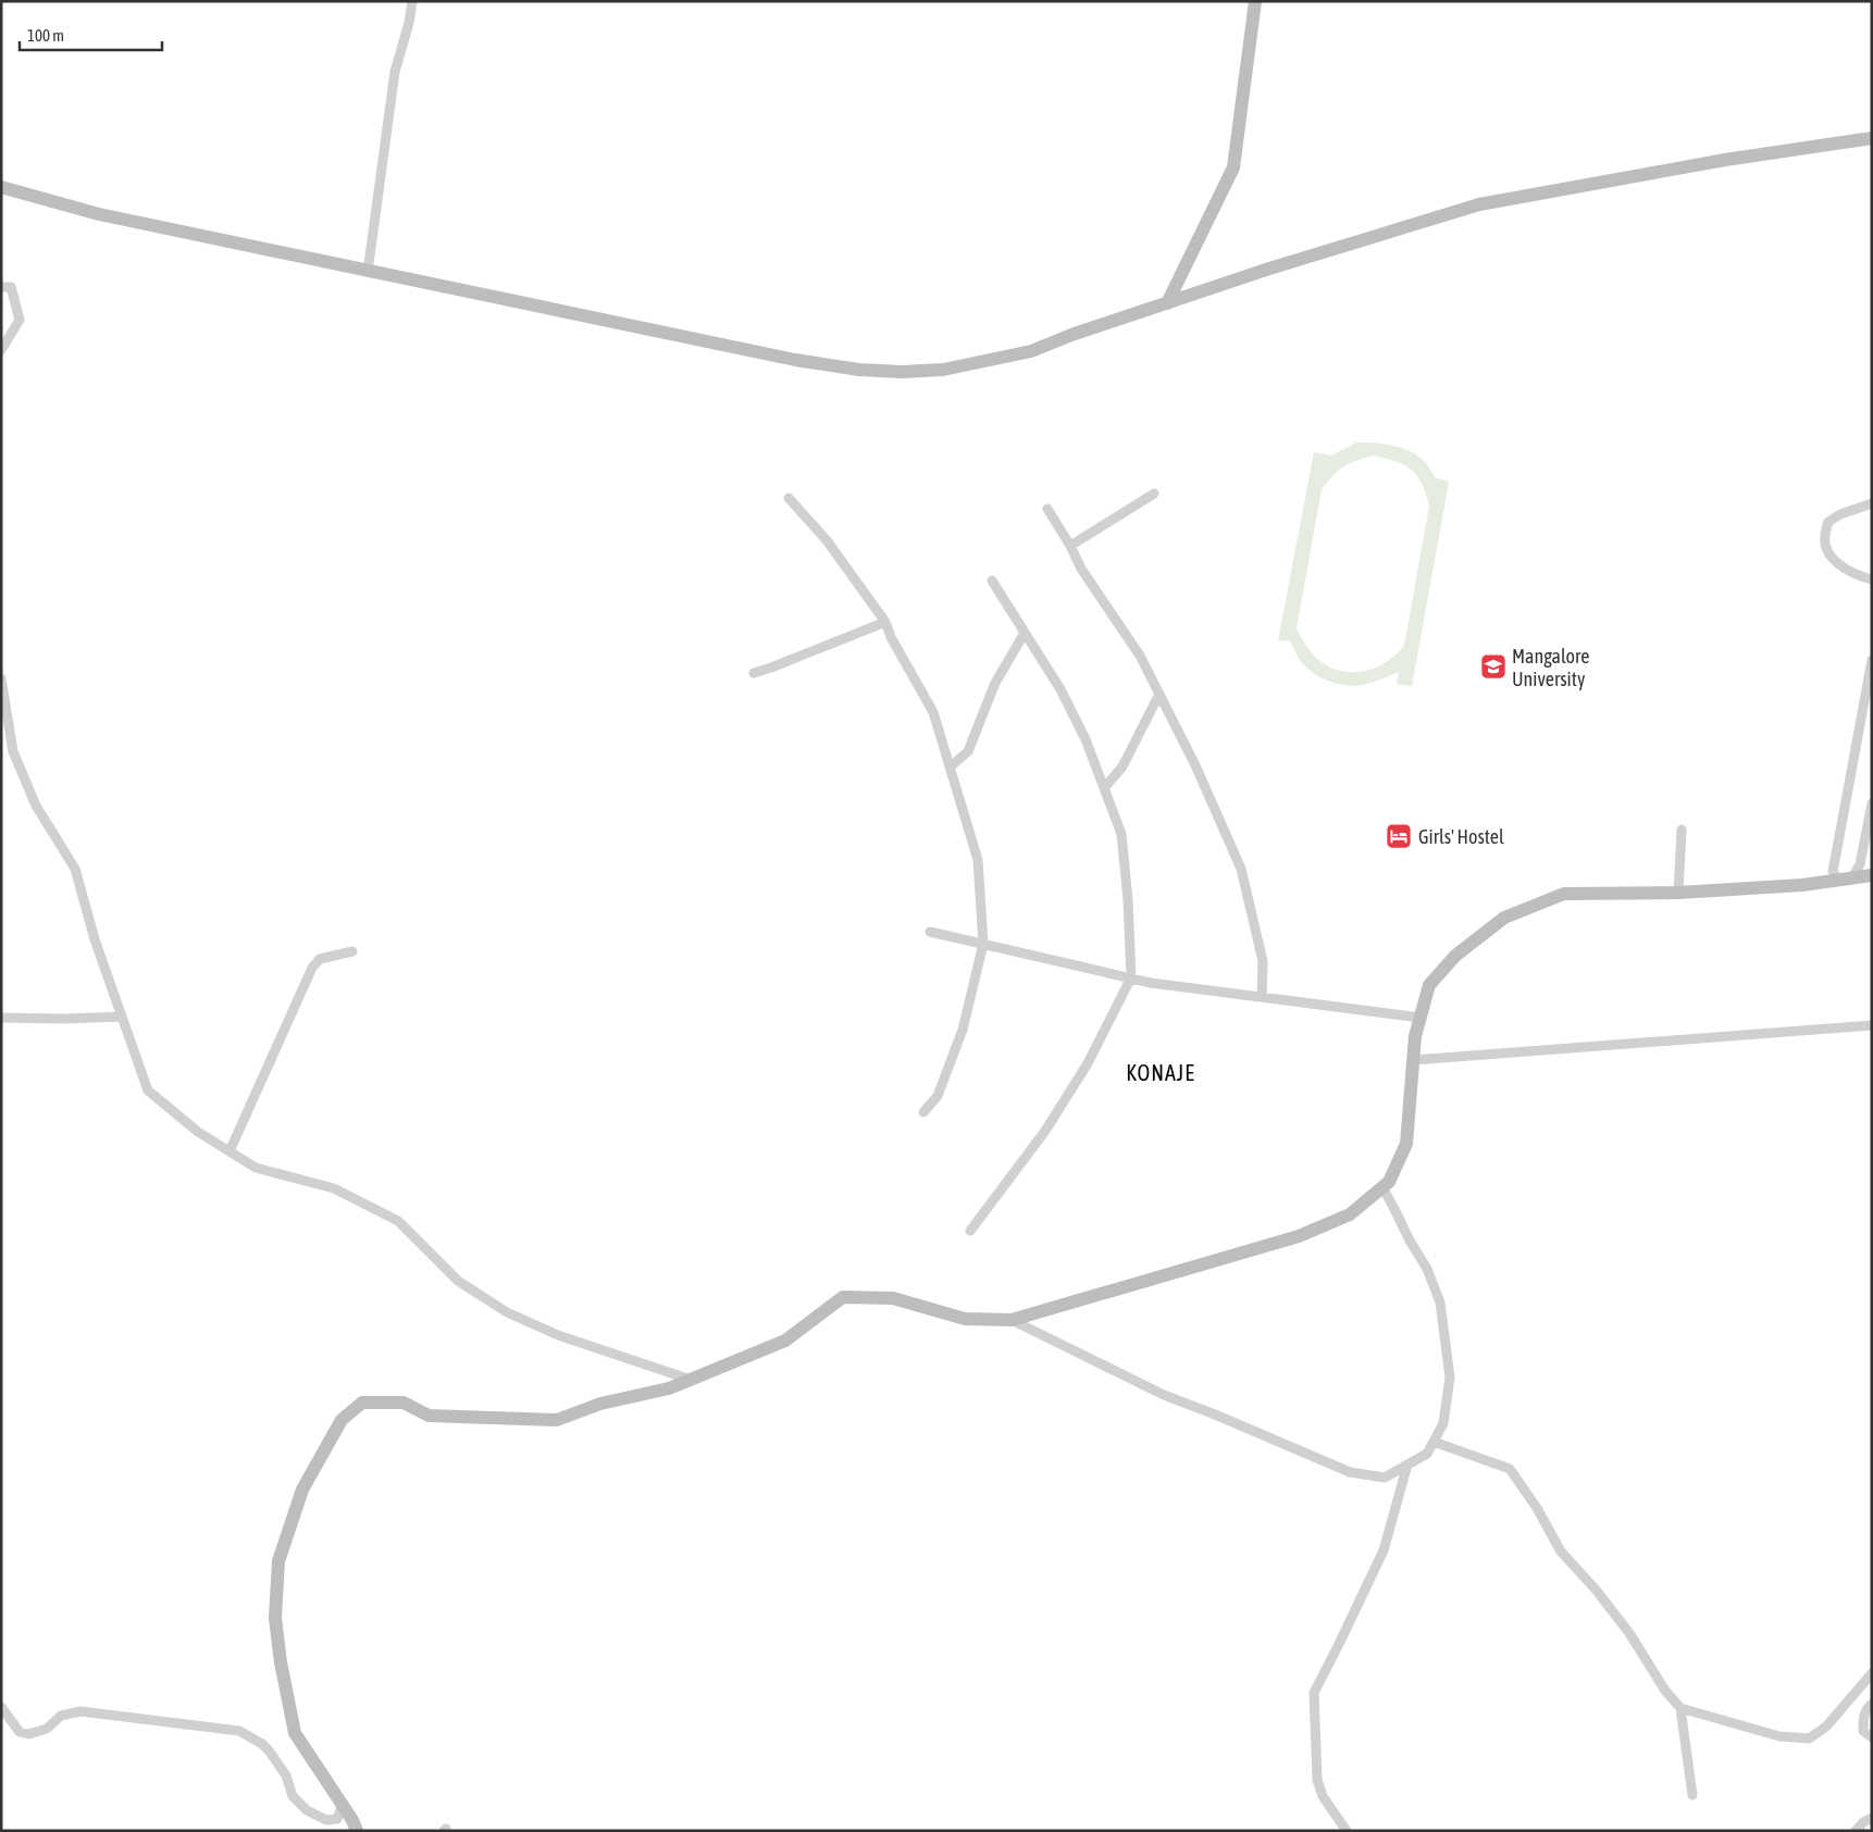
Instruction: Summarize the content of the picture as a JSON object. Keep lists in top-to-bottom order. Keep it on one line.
{"districts":["KONAJE"],"places":{"school or university":["Mangalore University"],"hotel":["Girls' Hostel"]},"scale_bar":"100 m"}
